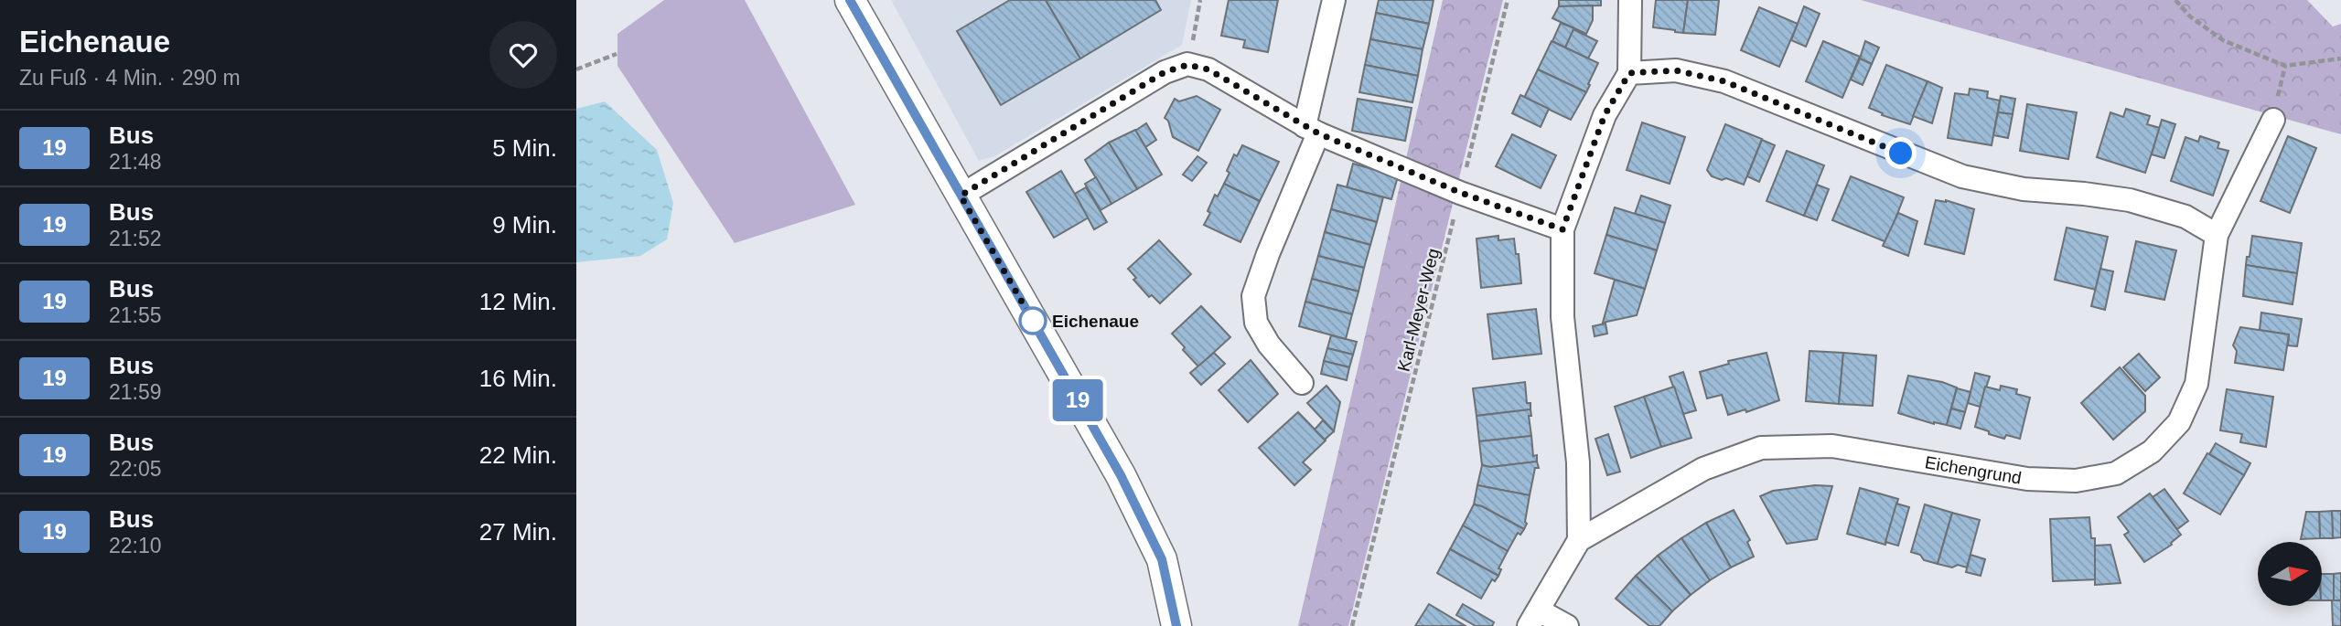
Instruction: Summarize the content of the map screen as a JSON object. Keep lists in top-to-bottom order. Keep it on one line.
{"streets":{"street":["Eichengrund"],"path":["Karl-Meyer-Weg"]},"places":["Eichenaue"],"lines":["bus line 19"],"north":"right","page":{"heading":["Eichenaue","Zu Fuß · 4 Min. · 290 m"],"on_map":"19","list":[{"mark":"19","name":"Bus","note":"21:48","value":"5 Min."},{"mark":"19","name":"Bus","note":"21:52","value":"9 Min."},{"mark":"19","name":"Bus","note":"21:55","value":"12 Min."},{"mark":"19","name":"Bus","note":"21:59","value":"16 Min."},{"mark":"19","name":"Bus","note":"22:05","value":"22 Min."},{"mark":"19","name":"Bus","note":"22:10","value":"27 Min."}]}}
